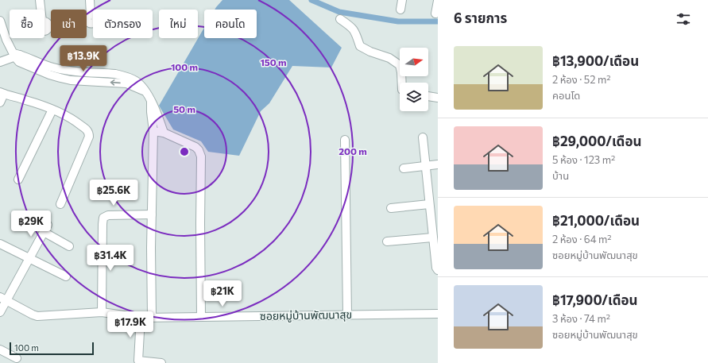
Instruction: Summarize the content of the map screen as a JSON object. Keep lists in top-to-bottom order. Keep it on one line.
{"streets":{"street":["ซอยหมู่บ้านพัฒนาสุข"]},"scale_bar":"100 m","north":"right","page":{"heading":"6 รายการ","chip":["ซื้อ","เช่า","ตัวกรอง","ใหม่","คอนโด"],"list":[{"name":"฿13,900/เดือน","note":"2 ห้อง · 52 m² · คอนโด"},{"name":"฿29,000/เดือน","note":"5 ห้อง · 123 m² · บ้าน"},{"name":"฿21,000/เดือน","note":"2 ห้อง · 64 m² · ซอยหมู่บ้านพัฒนาสุข"},{"name":"฿17,900/เดือน","note":"3 ห้อง · 74 m² · ซอยหมู่บ้านพัฒนาสุข"}],"price":["฿13.9K","฿25.6K","฿29K","฿31.4K","฿21K","฿17.9K"],"scale":"100 m"},"rings":["150 m","100 m","50 m","200 m"]}
